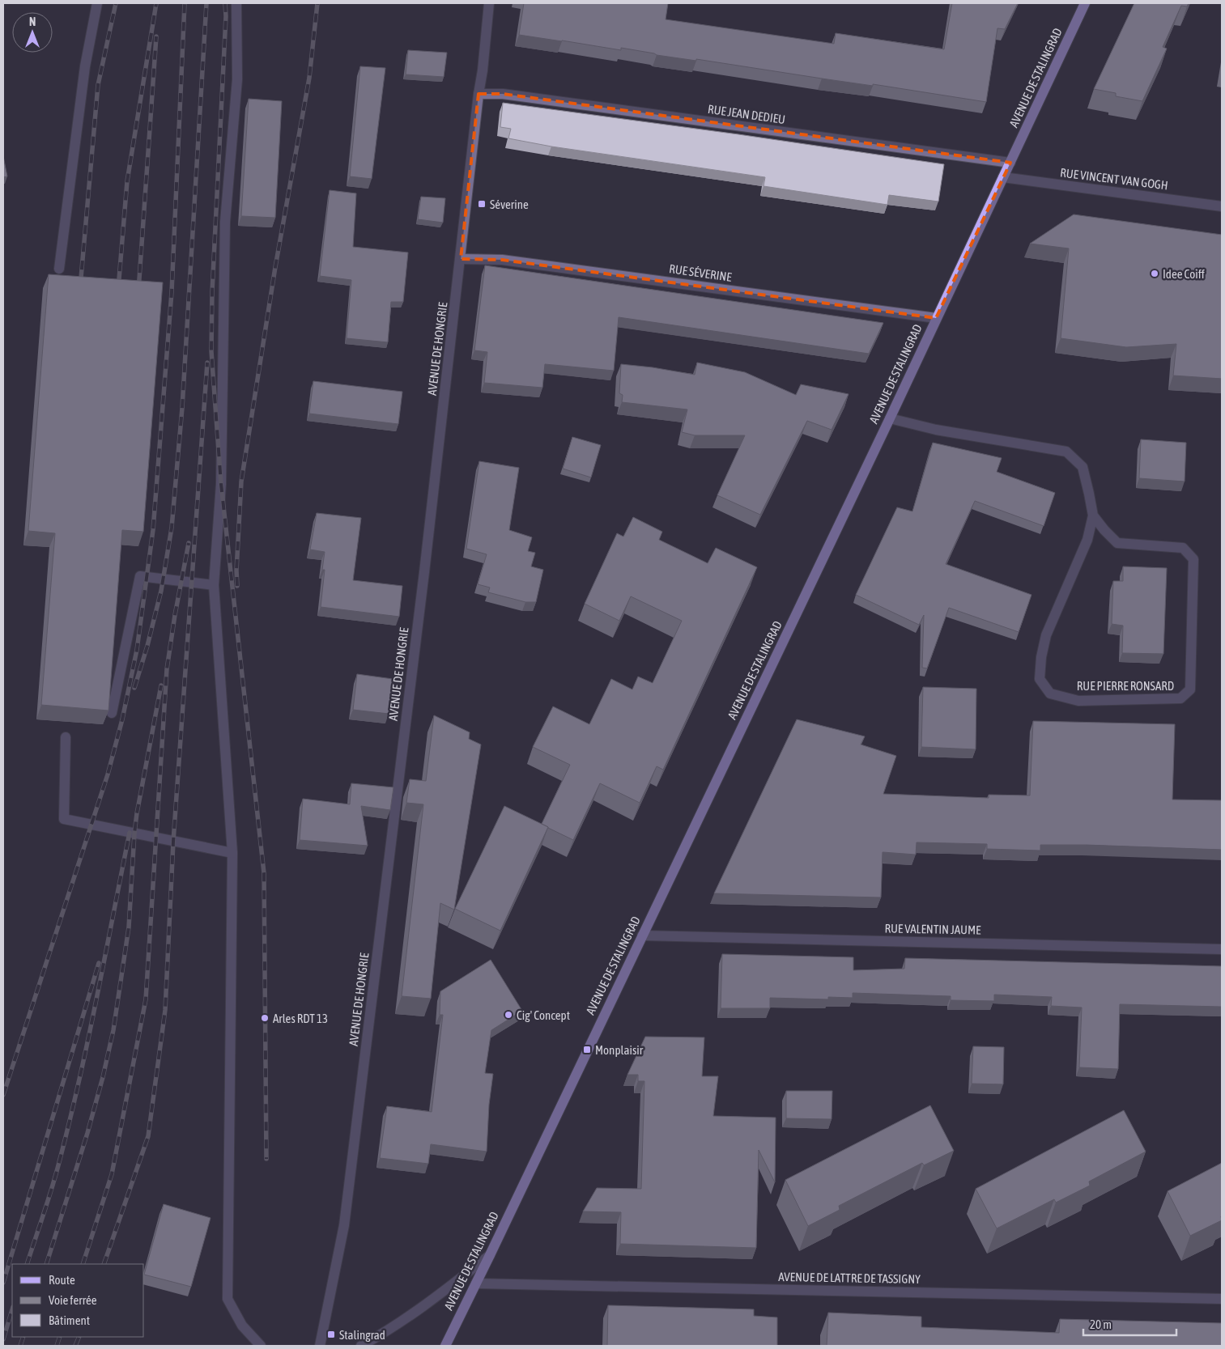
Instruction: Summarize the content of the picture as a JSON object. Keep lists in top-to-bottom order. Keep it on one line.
{"streets":{"main road":["AVENUE DE STALINGRAD"],"street":["RUE JEAN DEDIEU","RUE VINCENT VAN GOGH","RUE SÉVERINE","AVENUE DE HONGRIE","RUE PIERRE RONSARD","RUE VALENTIN JAUME","AVENUE DE LATTRE DE TASSIGNY"]},"crossings":[["AVENUE DE STALINGRAD","RUE JEAN DEDIEU"],["AVENUE DE STALINGRAD","RUE VINCENT VAN GOGH"],["AVENUE DE STALINGRAD","RUE SÉVERINE"],["AVENUE DE STALINGRAD","RUE PIERRE RONSARD"],["AVENUE DE STALINGRAD","RUE VALENTIN JAUME"],["AVENUE DE STALINGRAD","AVENUE DE LATTRE DE TASSIGNY"],["RUE JEAN DEDIEU","AVENUE DE HONGRIE"],["RUE SÉVERINE","AVENUE DE HONGRIE"]],"places":{"transit":["Séverine","Monplaisir","Stalingrad"],"other":["Idee Coiff","Cig' Concept","Arles RDT 13"]},"legend":["Route","Voie ferrée","Bâtiment"],"scale_bar":"20 m","north":"top"}
